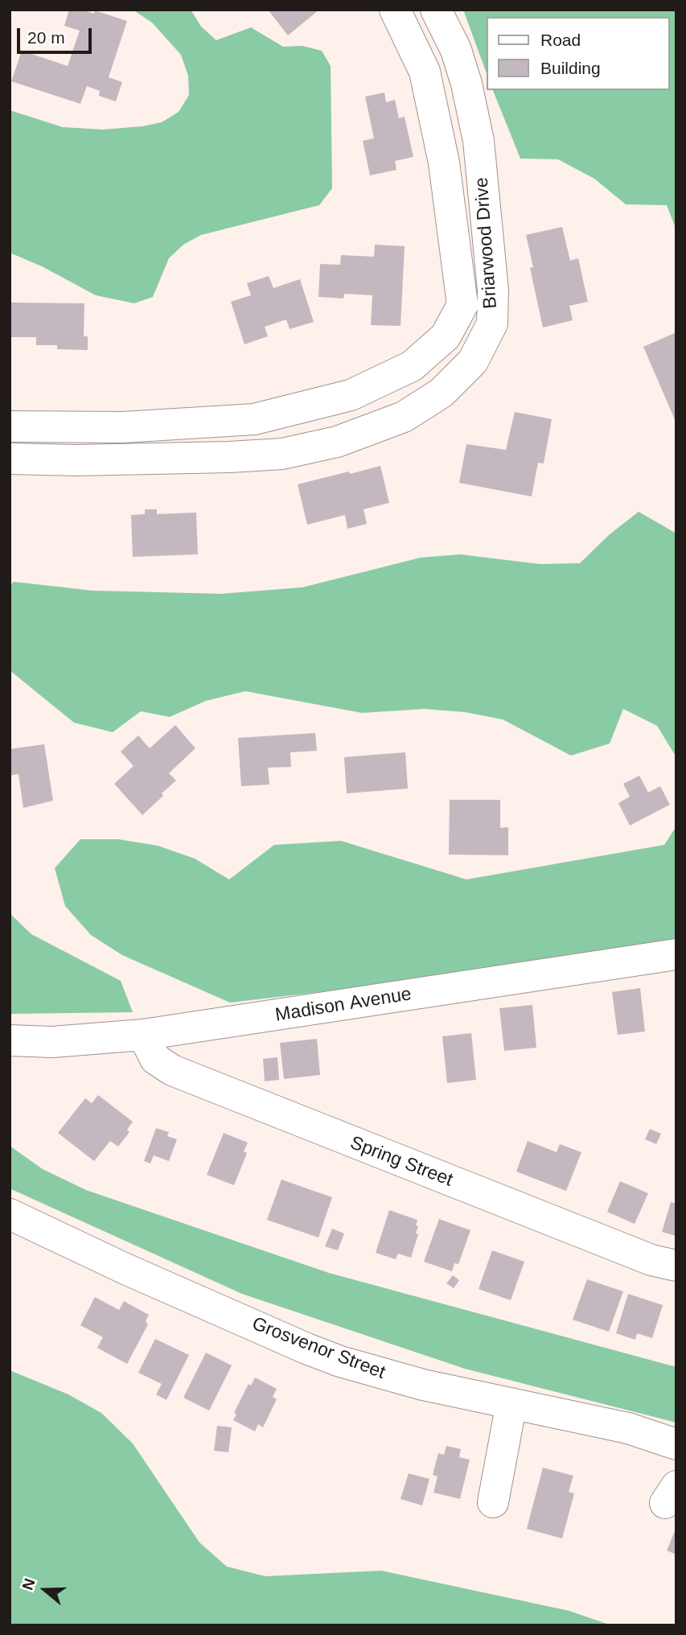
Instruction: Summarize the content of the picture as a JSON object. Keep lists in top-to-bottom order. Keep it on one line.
{"streets":{"street":["Briarwood Drive","Madison Avenue","Spring Street","Grosvenor Street"]},"crossings":[["Madison Avenue","Spring Street"]],"legend":["Road","Building"],"scale_bar":"20 m","north":"left"}
